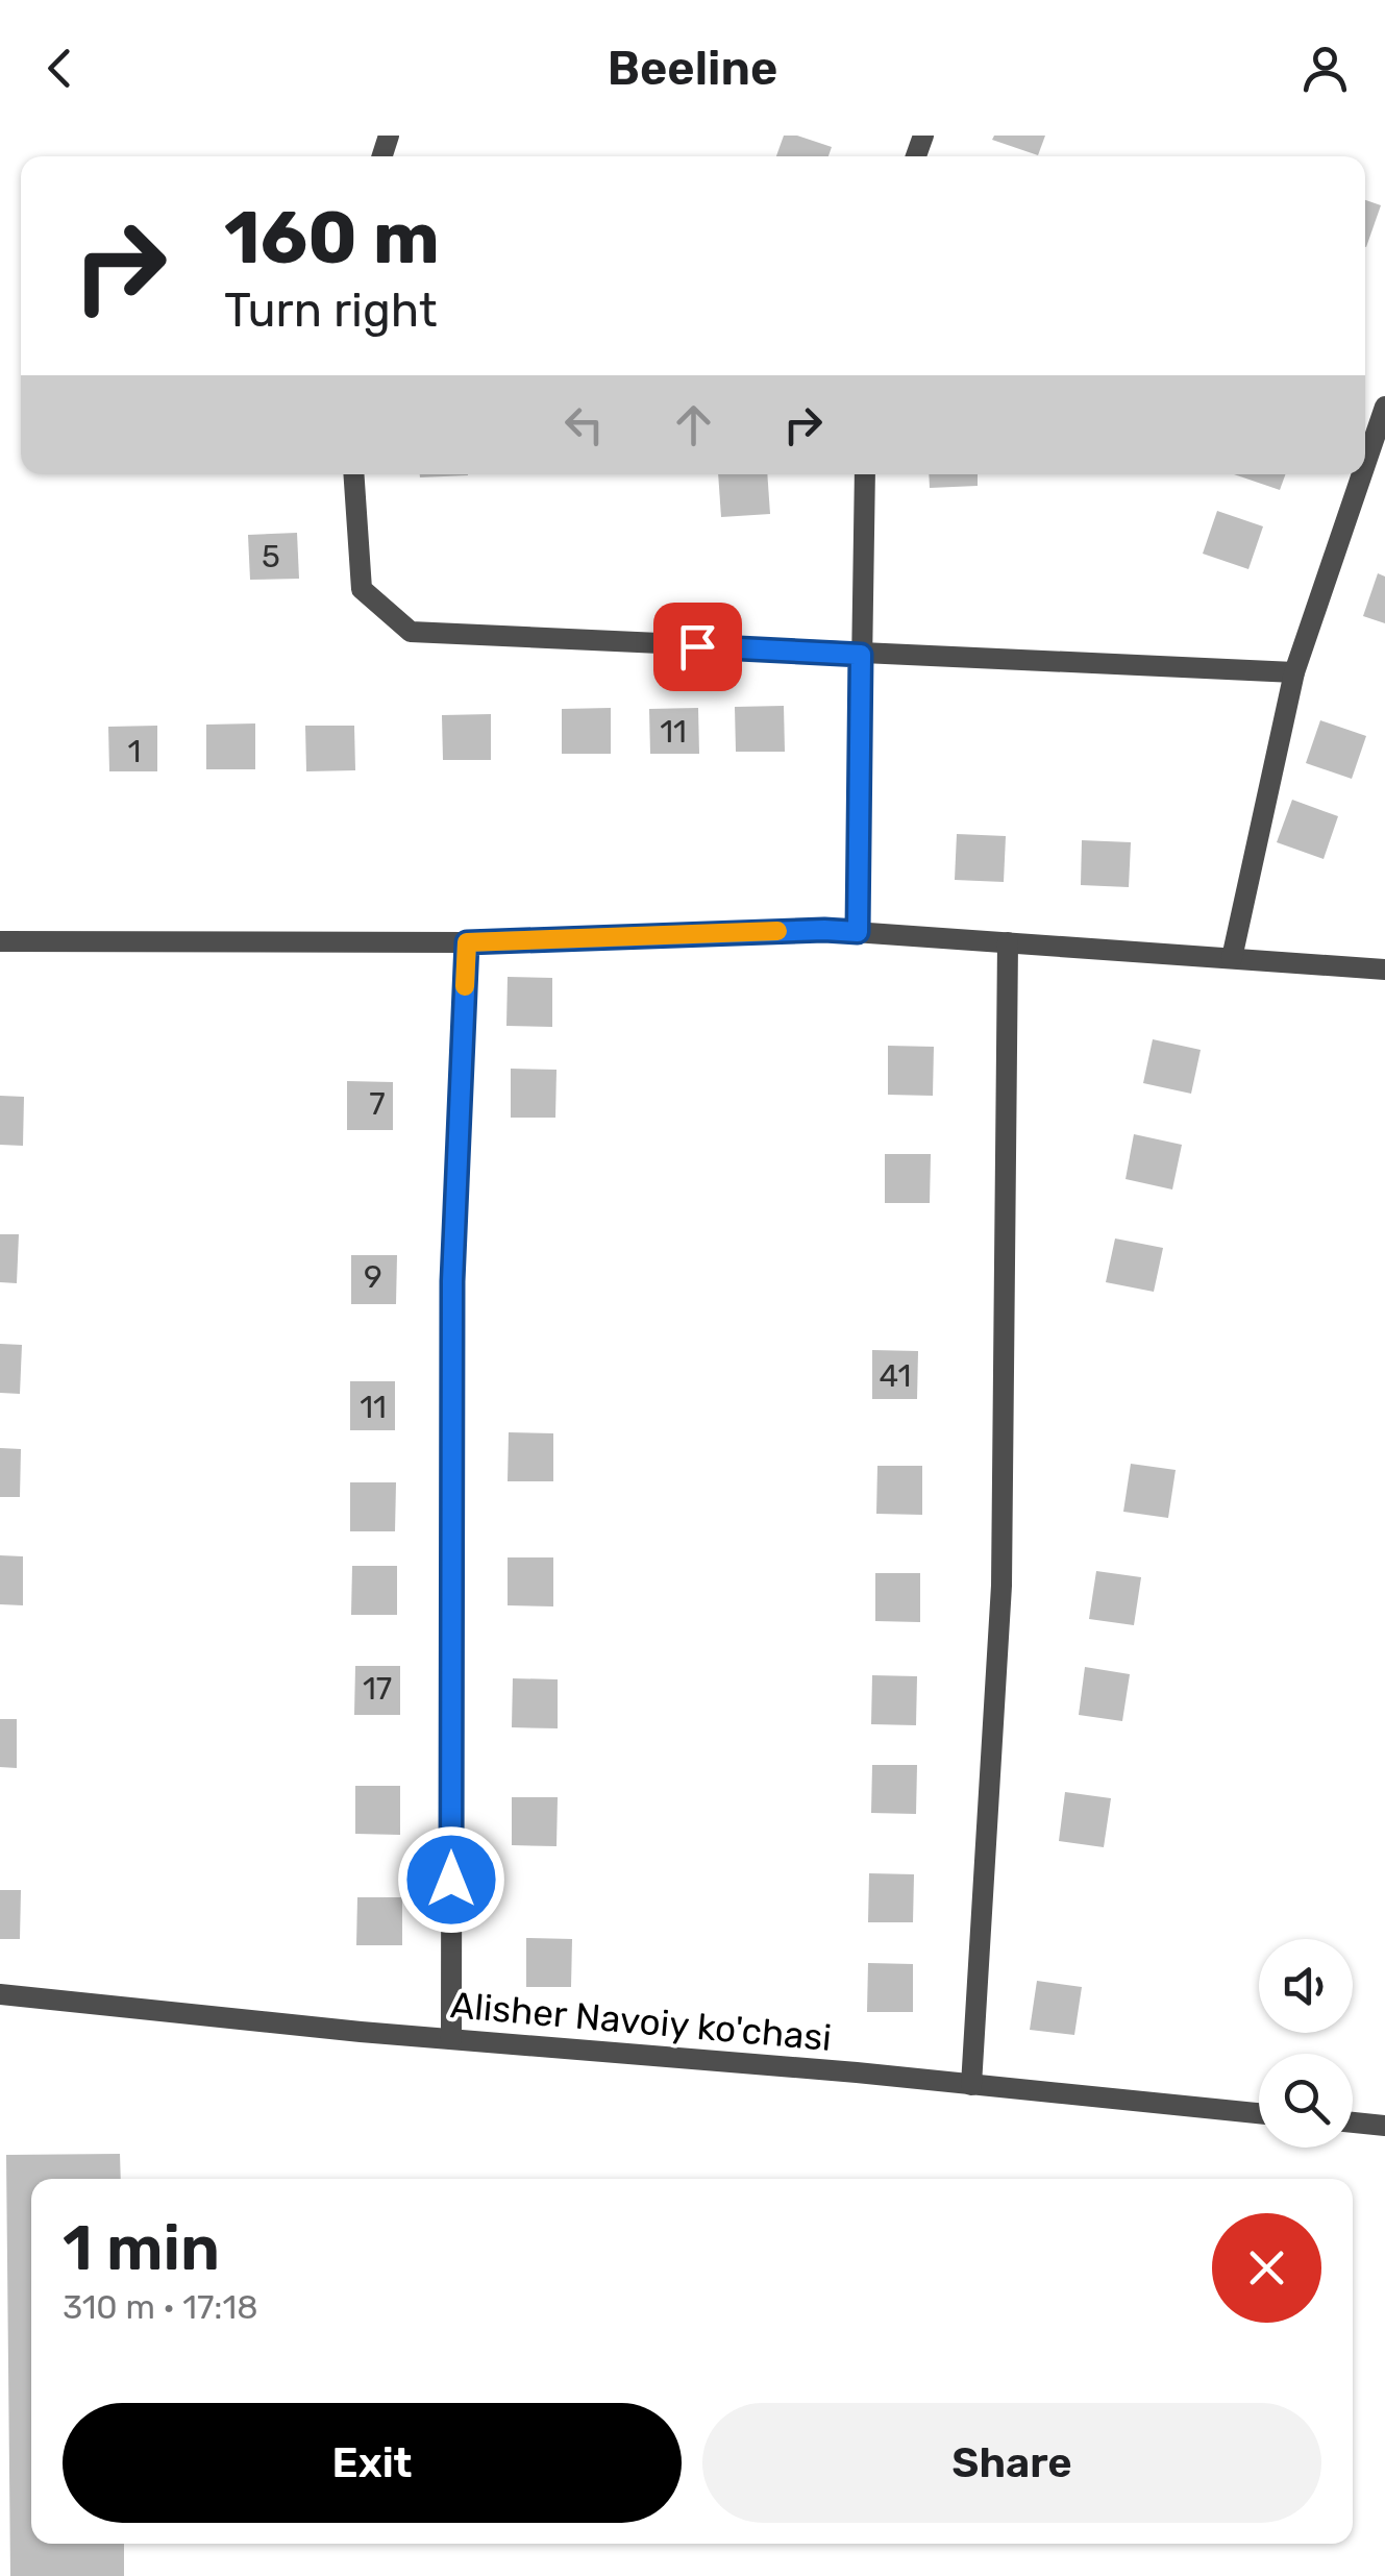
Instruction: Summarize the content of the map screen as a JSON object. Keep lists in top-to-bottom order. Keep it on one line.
{"streets":{"street":["Alisher Navoiy ko'chasi"]},"house_numbers":["5","11","1","7","9","41","11","17"],"page":{"header":"Beeline","turn":["160 m","Turn right"],"heading":["1 min","310 m · 17:18"],"buttons":["Exit","Share"]}}
